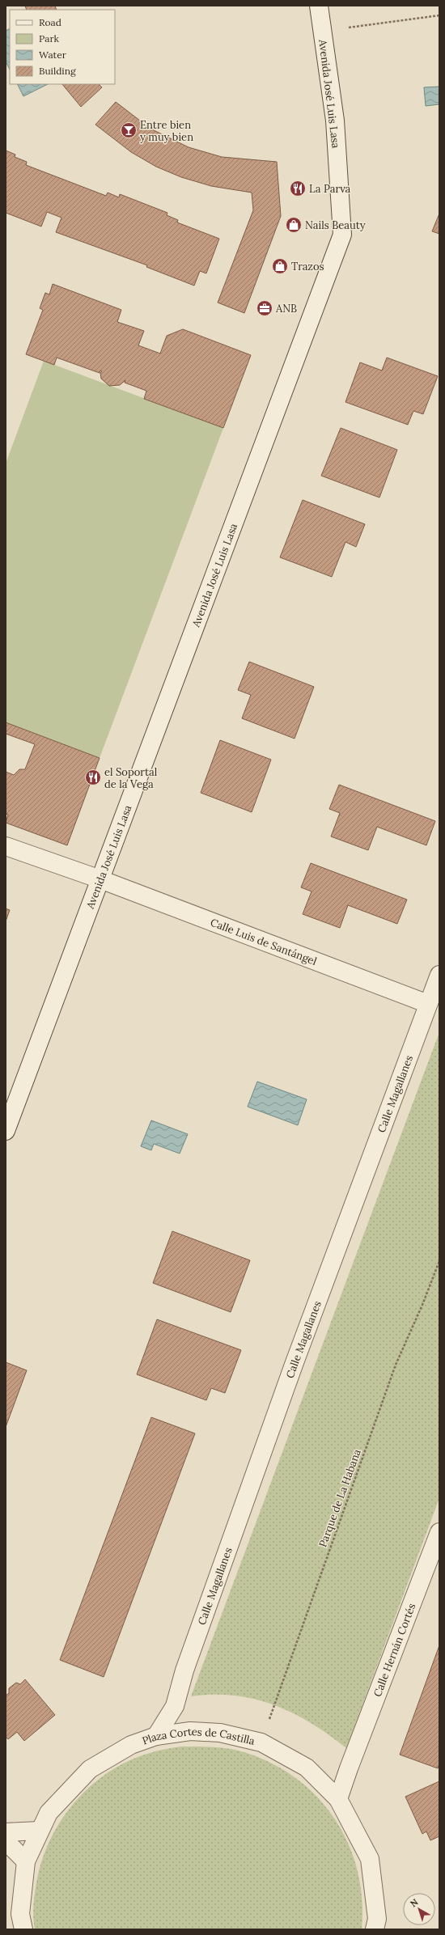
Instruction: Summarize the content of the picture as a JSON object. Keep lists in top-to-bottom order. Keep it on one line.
{"streets":{"street":["Avenida José Luis Lasa","Calle Luis de Santángel","Calle Magallanes","Calle Hernán Cortés","Plaza Cortes de Castilla"],"path":["Parque de La Habana"]},"crossings":[["Avenida José Luis Lasa","Calle Luis de Santángel"],["Calle Luis de Santángel","Calle Magallanes"],["Calle Magallanes","Plaza Cortes de Castilla"],["Parque de La Habana","Plaza Cortes de Castilla"],["Calle Hernán Cortés","Plaza Cortes de Castilla"]],"places":{"bar":["Entre bien y muy bien"],"restaurant":["La Parva","el Soportal de la Vega"],"shop":["Nails Beauty","Trazos"],"office":["ANB"]},"legend":["Road","Park","Water","Building"],"north":"top left"}
